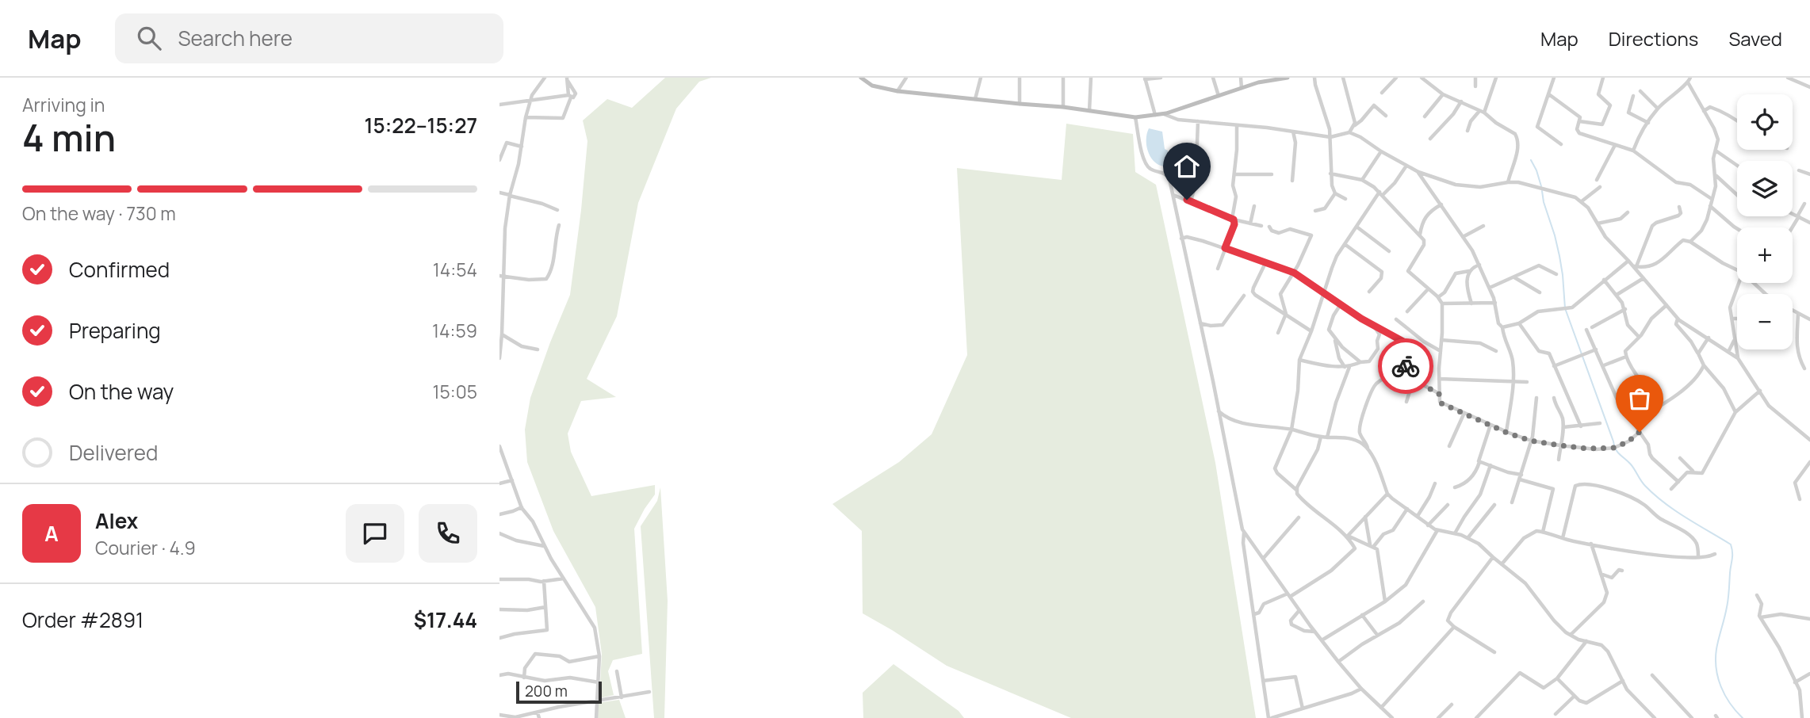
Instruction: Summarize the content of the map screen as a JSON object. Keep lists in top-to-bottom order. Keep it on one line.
{"scale_bar":"200 m","page":{"header":"Map","search":"Search here","nav":["Map","Directions","Saved"],"heading":["4 min","Arriving in","15:22–15:27"],"panel":["Alex","Courier · 4.9","Order #2891","$17.44"],"map_buttons":["+","−"],"bar":"On the way · 730 m","list":[["Confirmed","14:54"],["Preparing","14:59"],["On the way","15:05"],"Delivered"],"round":"A","scale":"200 m"}}
